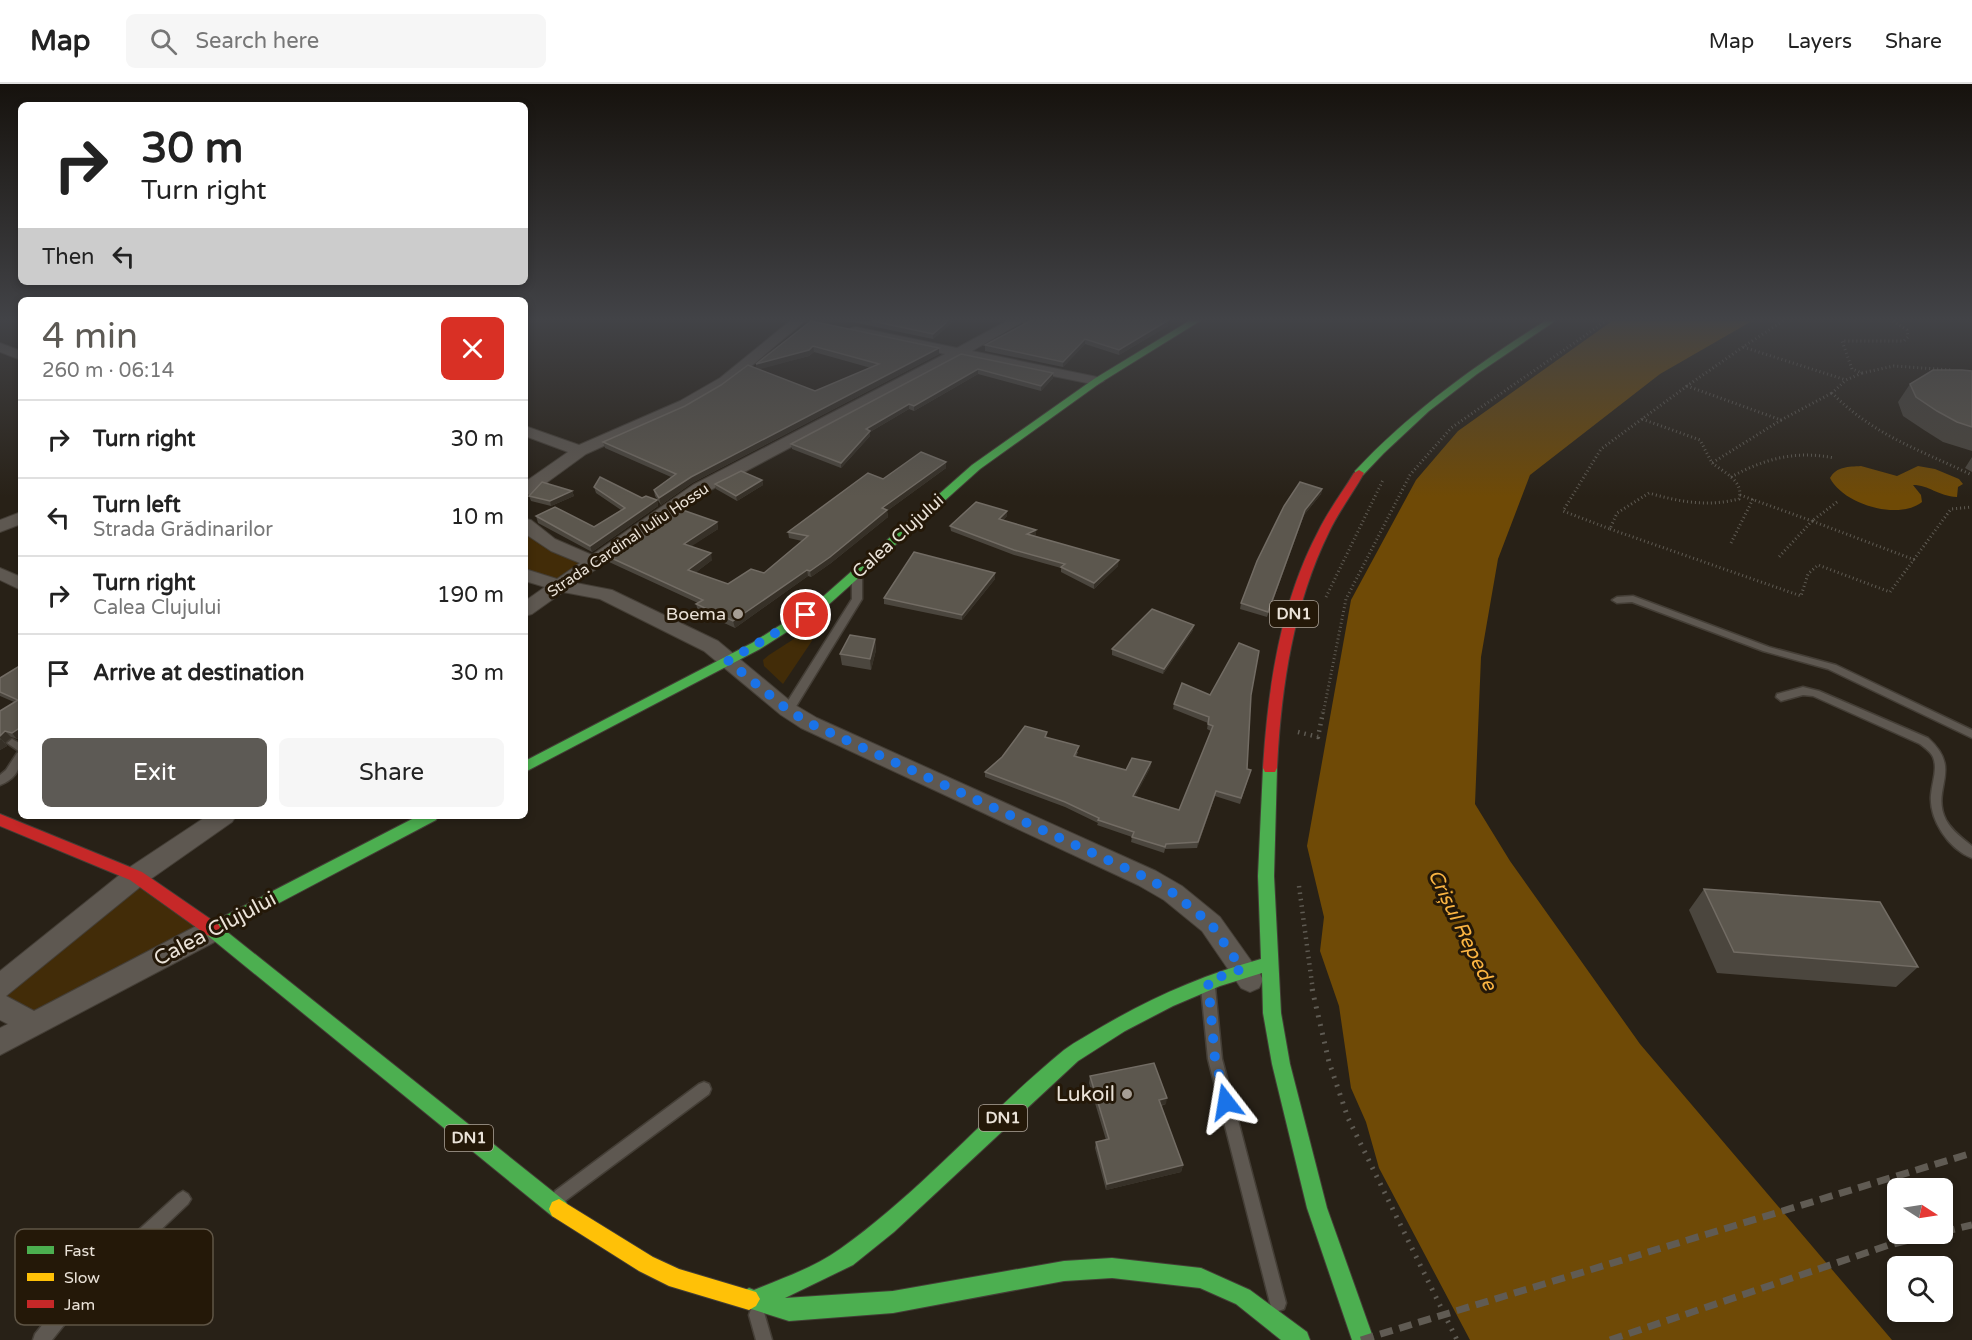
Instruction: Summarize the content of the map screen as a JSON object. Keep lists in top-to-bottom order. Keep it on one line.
{"streets":{"main road":["Calea Clujului","DN1"],"street":["Strada Cardinal Iuliu Hossu"]},"crossings":[["Calea Clujului","DN1"]],"water":["Crișul Repede"],"places":["Boema","Lukoil"],"legend":["Fast","Slow","Jam"],"north":"right","page":{"header":"Map","search":"Search here","nav":["Map","Layers","Share"],"turn":["30 m","Turn right"],"then":"Then","heading":["4 min","260 m · 06:14"],"list":[{"name":"Turn right","value":"30 m"},{"name":"Turn left","note":"Strada Grădinarilor","value":"10 m"},{"name":"Turn right","note":"Calea Clujului","value":"190 m"},{"name":"Arrive at destination","value":"30 m"}],"buttons":["Exit","Share"]}}
